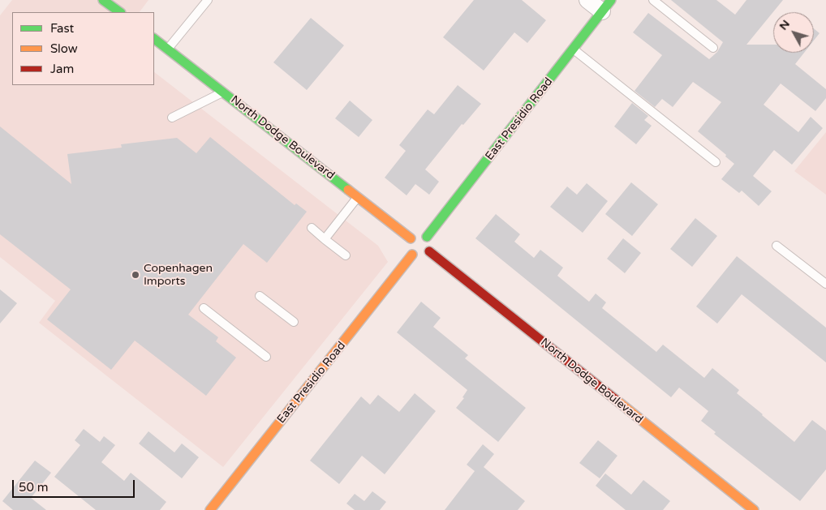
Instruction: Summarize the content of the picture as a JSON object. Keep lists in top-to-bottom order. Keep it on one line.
{"streets":{"street":["East Presidio Road","North Dodge Boulevard"]},"crossings":[["East Presidio Road","North Dodge Boulevard"]],"places":["Copenhagen Imports"],"legend":["Fast","Slow","Jam"],"scale_bar":"50 m","north":"top left"}
